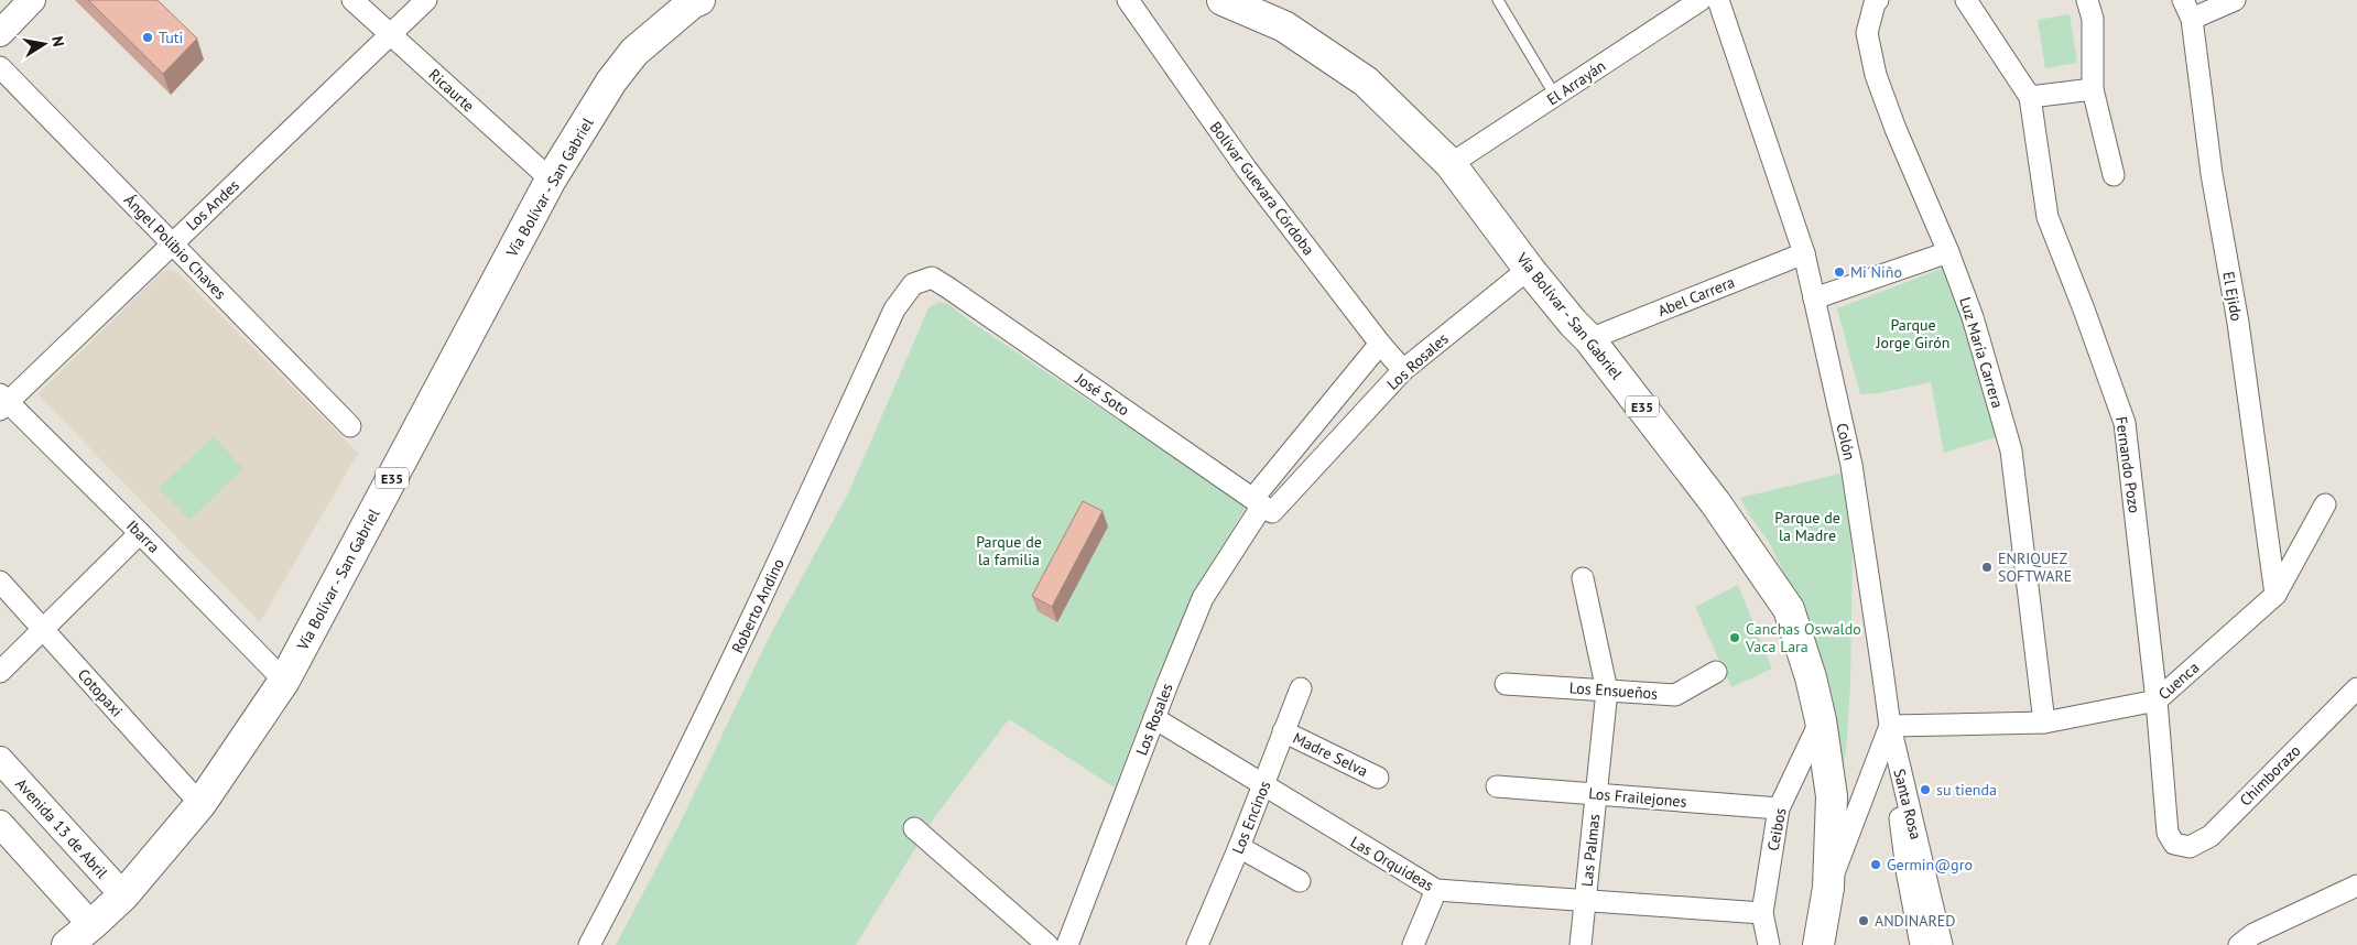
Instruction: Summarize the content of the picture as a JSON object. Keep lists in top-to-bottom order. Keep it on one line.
{"streets":{"highway":["Vía Bolívar - San Gabriel","E35"],"street":["El Arrayán","Ricaurte","Bolívar Guevara Córdoba","Los Andes","Ángel Polibio Chaves","Abel Carrera","El Ejido","Luz María Carrera","Los Rosales","José Soto","Colón","Fernando Pozo","Ibarra","Roberto Andino","Cuenca","Los Ensueños","Cotopaxi","Madre Selva","Chimborazo","Los Frailejones","Santa Rosa","Los Encinos","Avenida 13 de Abril","Ceibos","Las Palmas","Las Orquideas"]},"crossings":[["El Arrayán","Vía Bolívar - San Gabriel"],["Ricaurte","Vía Bolívar - San Gabriel"],["Ricaurte","Los Andes"],["Vía Bolívar - San Gabriel","Abel Carrera"],["Vía Bolívar - San Gabriel","Los Rosales"],["Vía Bolívar - San Gabriel","Colón"],["Vía Bolívar - San Gabriel","Ibarra"],["Vía Bolívar - San Gabriel","Cotopaxi"],["Vía Bolívar - San Gabriel","Avenida 13 de Abril"],["Vía Bolívar - San Gabriel","Ceibos"],["Bolívar Guevara Córdoba","Los Rosales"],["Los Andes","Ángel Polibio Chaves"],["Los Andes","Ibarra"],["Abel Carrera","Colón"],["El Ejido","Cuenca"],["Luz María Carrera","Cuenca"],["Los Rosales","José Soto"],["Los Rosales","Las Orquideas"],["José Soto","Roberto Andino"],["Colón","Cuenca"],["Colón","Santa Rosa"],["Fernando Pozo","Cuenca"],["Fernando Pozo","Chimborazo"],["Cuenca","Santa Rosa"],["Los Ensueños","Las Palmas"],["Madre Selva","Los Encinos"],["Los Frailejones","Ceibos"],["Los Frailejones","Las Palmas"],["Los Encinos","Las Orquideas"],["Ceibos","Las Orquideas"],["Las Palmas","Las Orquideas"]],"parks":["Parque Jorge Girón","Parque de la Madre","Parque de la familia"],"places":["Tuti","Mi Niño","ENRIQUEZ SOFTWARE","Canchas Oswaldo Vaca Lara","su tienda","Germin@gro","ANDINARED"],"north":"right"}
